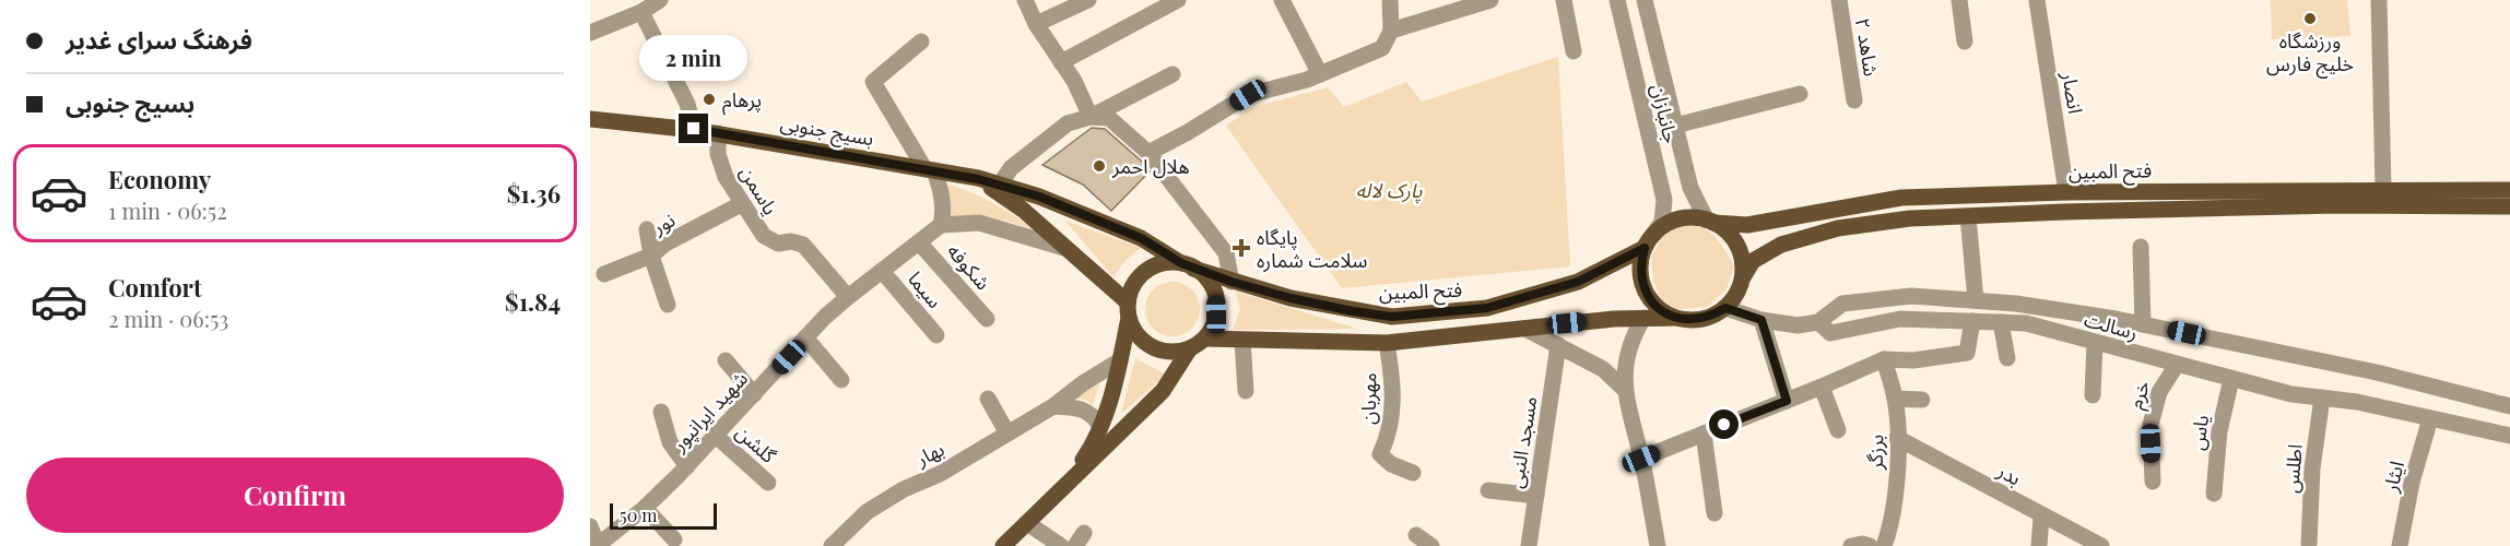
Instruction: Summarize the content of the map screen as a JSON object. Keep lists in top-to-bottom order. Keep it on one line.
{"streets":{"main road":["بسیج جنوبی","فتح المبین"],"street":["شاهد ۲","انصار","جانبازان","یاسمن","نور","شکوفه","سیما","رسالت","خرم","مهربان","شهید ایرانپور","یاس","مسجد النبی","گلشن","برزگر","بهار","اطلس","بدر","ایثار"]},"crossings":[["انصار","فتح المبین"],["جانبازان","فتح المبین"],["جانبازان","رسالت"],["بسیج جنوبی","فتح المبین"],["بسیج جنوبی","یاسمن"],["فتح المبین","رسالت"],["یاسمن","نور"],["یاسمن","شهید ایرانپور"],["شکوفه","شهید ایرانپور"],["سیما","شهید ایرانپور"],["رسالت","خرم"],["رسالت","یاس"],["رسالت","اطلس"],["رسالت","ایثار"],["شهید ایرانپور","گلشن"],["برزگر","بدر"]],"parks":["پارک لاله"],"places":{"other":["ورزشگاه خلیج فارس","پرهام","هلال احمر"],"health":["پایگاه سلامت شماره"]},"scale_bar":"50 m","page":{"banner":["فرهنگ سرای غدیر","بسیج جنوبی"],"bubble":"2 min","list":[{"name":"Economy","note":"1 min · 06:52","value":"$1.36"},{"name":"Comfort","note":"2 min · 06:53","value":"$1.84"}],"buttons":"Confirm","scale":"50 m"}}
